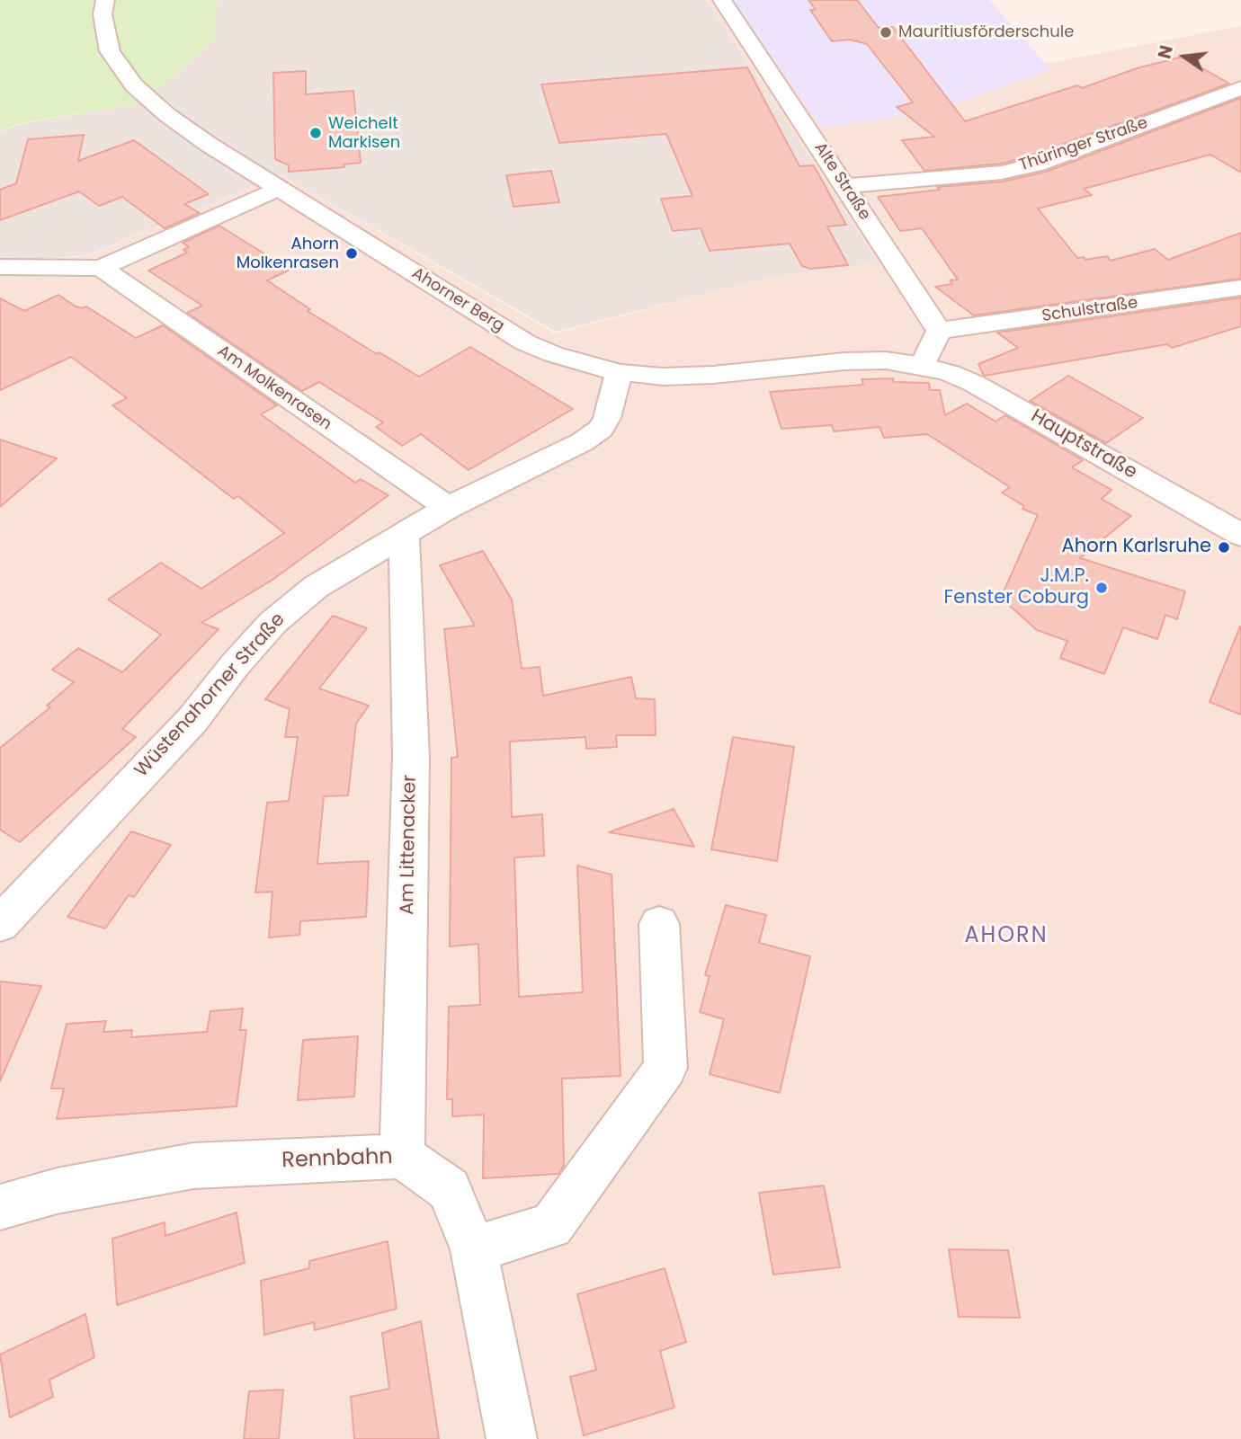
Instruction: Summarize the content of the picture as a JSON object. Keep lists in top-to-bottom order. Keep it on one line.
{"streets":{"street":["Thüringer Straße","Alte Straße","Ahorner Berg","Schulstraße","Am Molkenrasen","Hauptstraße","Wüstenahorner Straße","Am Littenacker","Rennbahn"]},"crossings":[["Thüringer Straße","Alte Straße"],["Alte Straße","Schulstraße"],["Ahorner Berg","Hauptstraße"],["Ahorner Berg","Wüstenahorner Straße"],["Am Molkenrasen","Wüstenahorner Straße"],["Wüstenahorner Straße","Am Littenacker"],["Am Littenacker","Rennbahn"]],"districts":["AHORN"],"places":["Mauritiusförderschule","Weichelt Markisen","Ahorn Molkenrasen","Ahorn Karlsruhe","J.M.P. Fenster Coburg"],"north":"left"}
